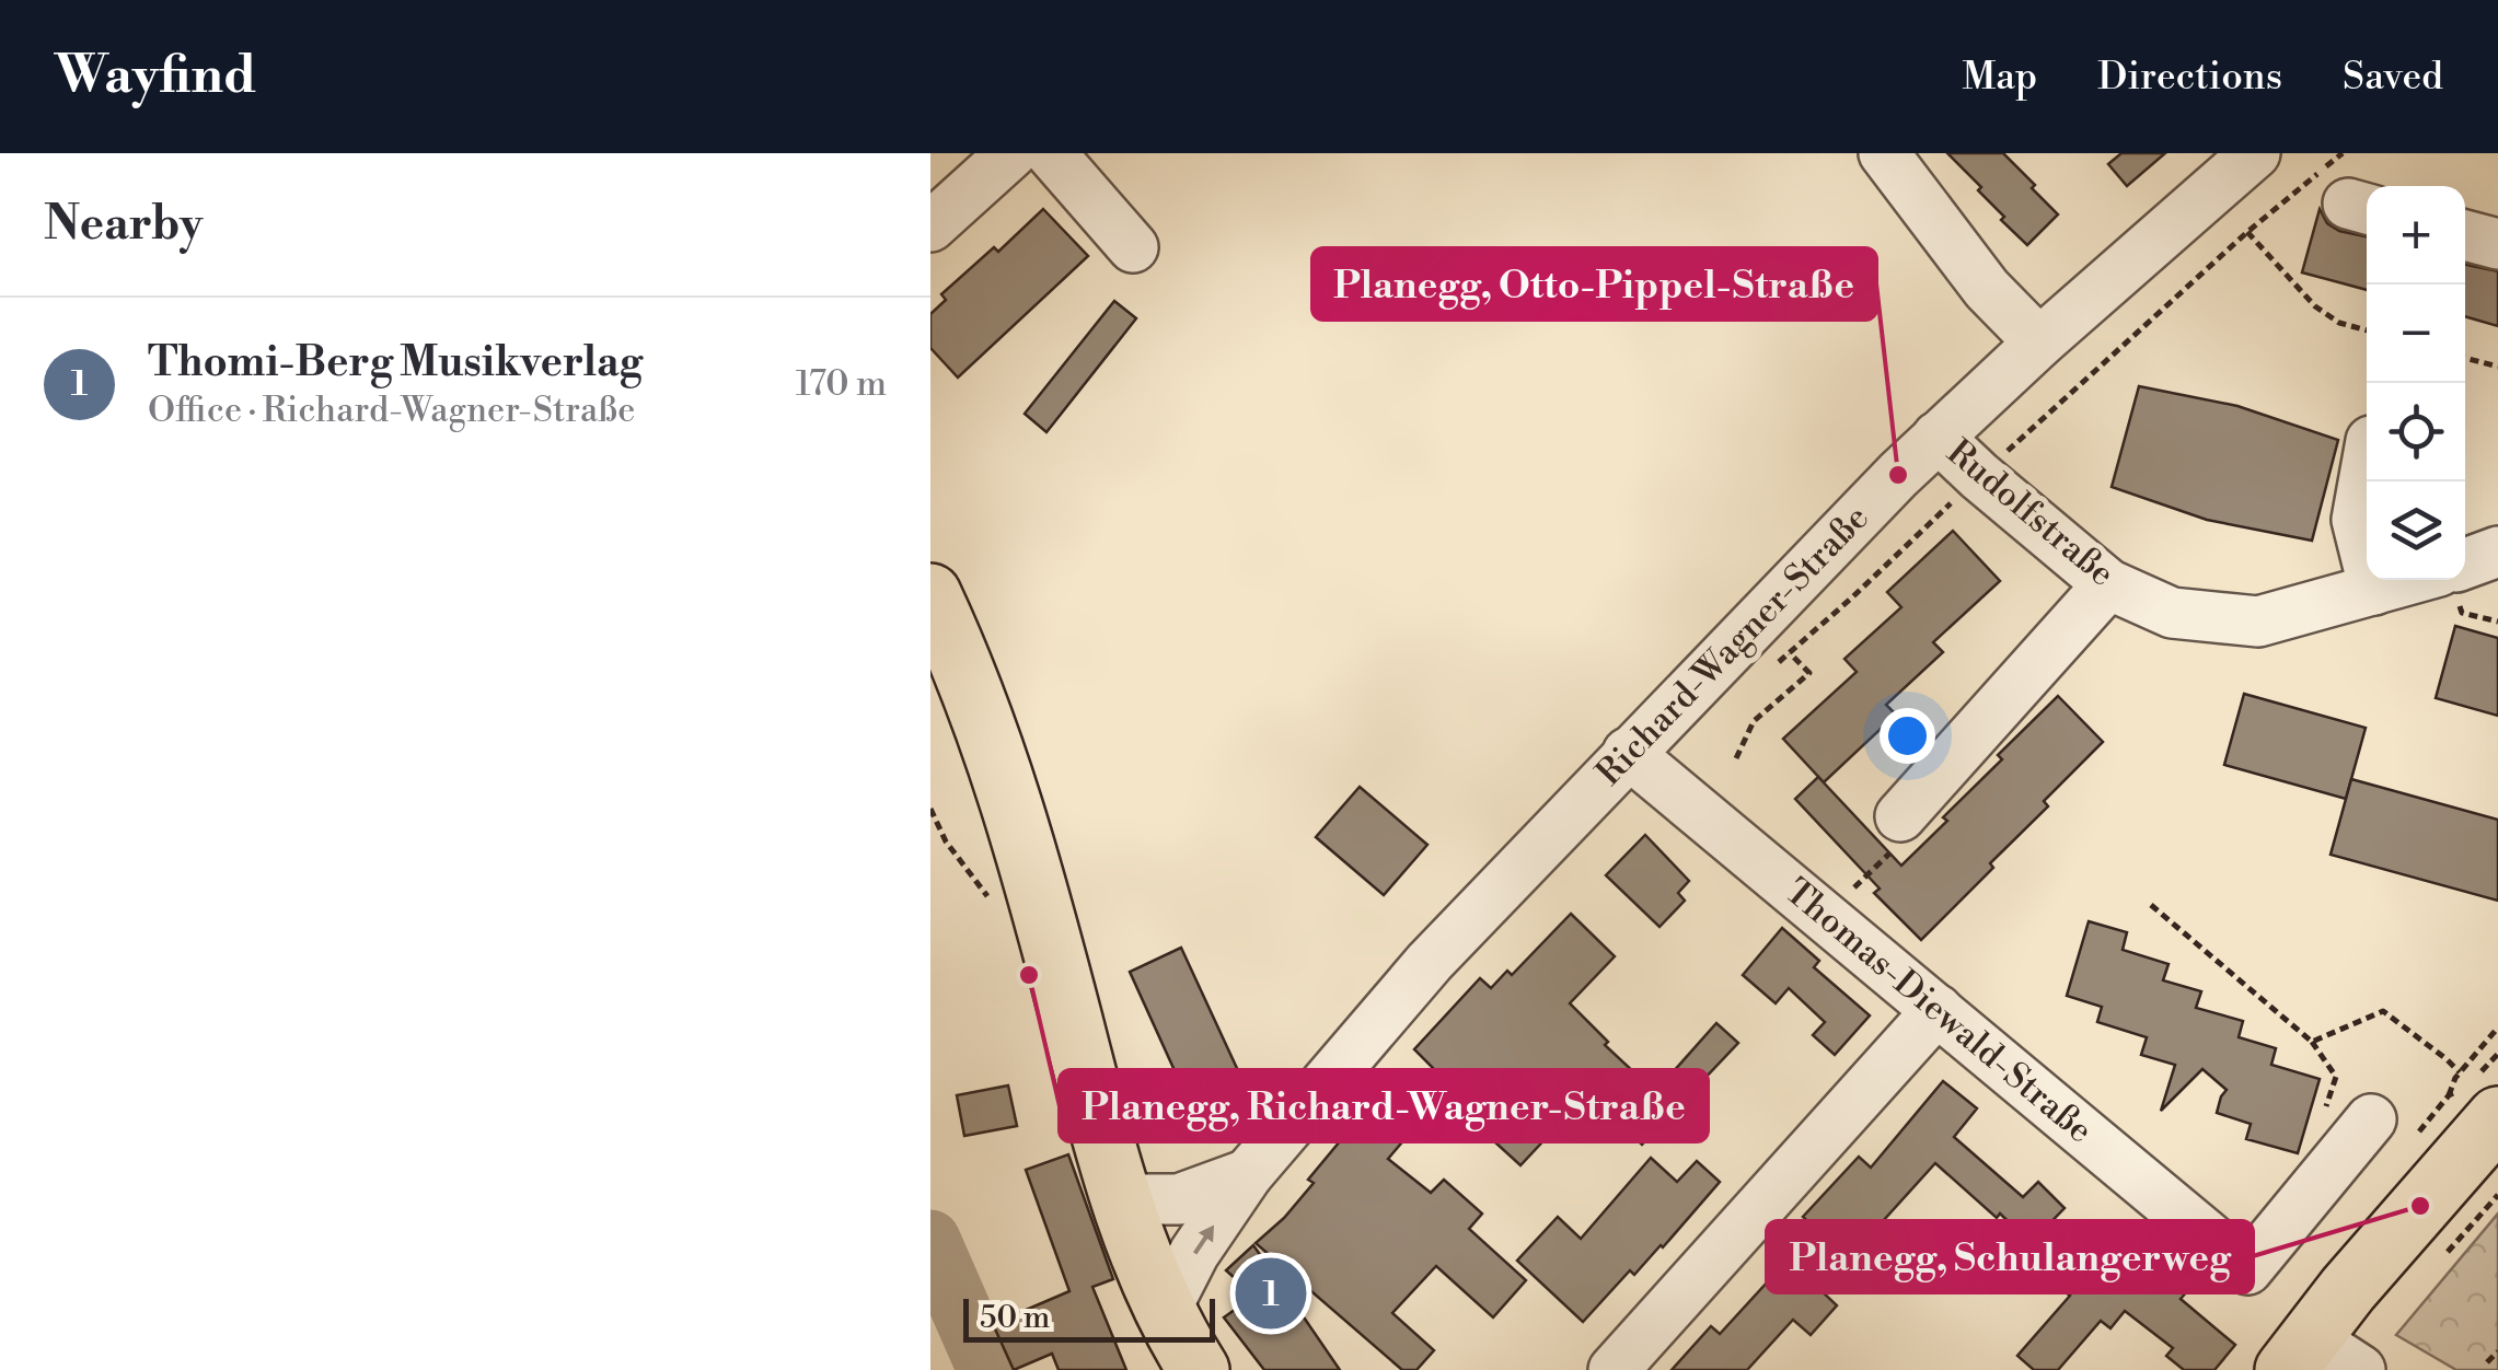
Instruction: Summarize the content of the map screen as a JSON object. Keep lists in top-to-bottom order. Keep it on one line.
{"streets":{"street":["Rudolfstraße","Richard-Wagner-Straße","Thomas-Diewald-Straße"]},"crossings":[["Rudolfstraße","Richard-Wagner-Straße"],["Richard-Wagner-Straße","Thomas-Diewald-Straße"]],"places":["Planegg, Otto-Pippel-Straße","Planegg, Richard-Wagner-Straße","Planegg, Schulangerweg"],"scale_bar":"50 m","page":{"header":"Wayfind","nav":["Map","Directions","Saved"],"heading":"Nearby","map_buttons":["+","−"],"list":[{"mark":"1","name":"Thomi-Berg Musikverlag","note":"Office · Richard-Wagner-Straße","value":"170 m"}],"pins":"1","scale":"50 m"}}
